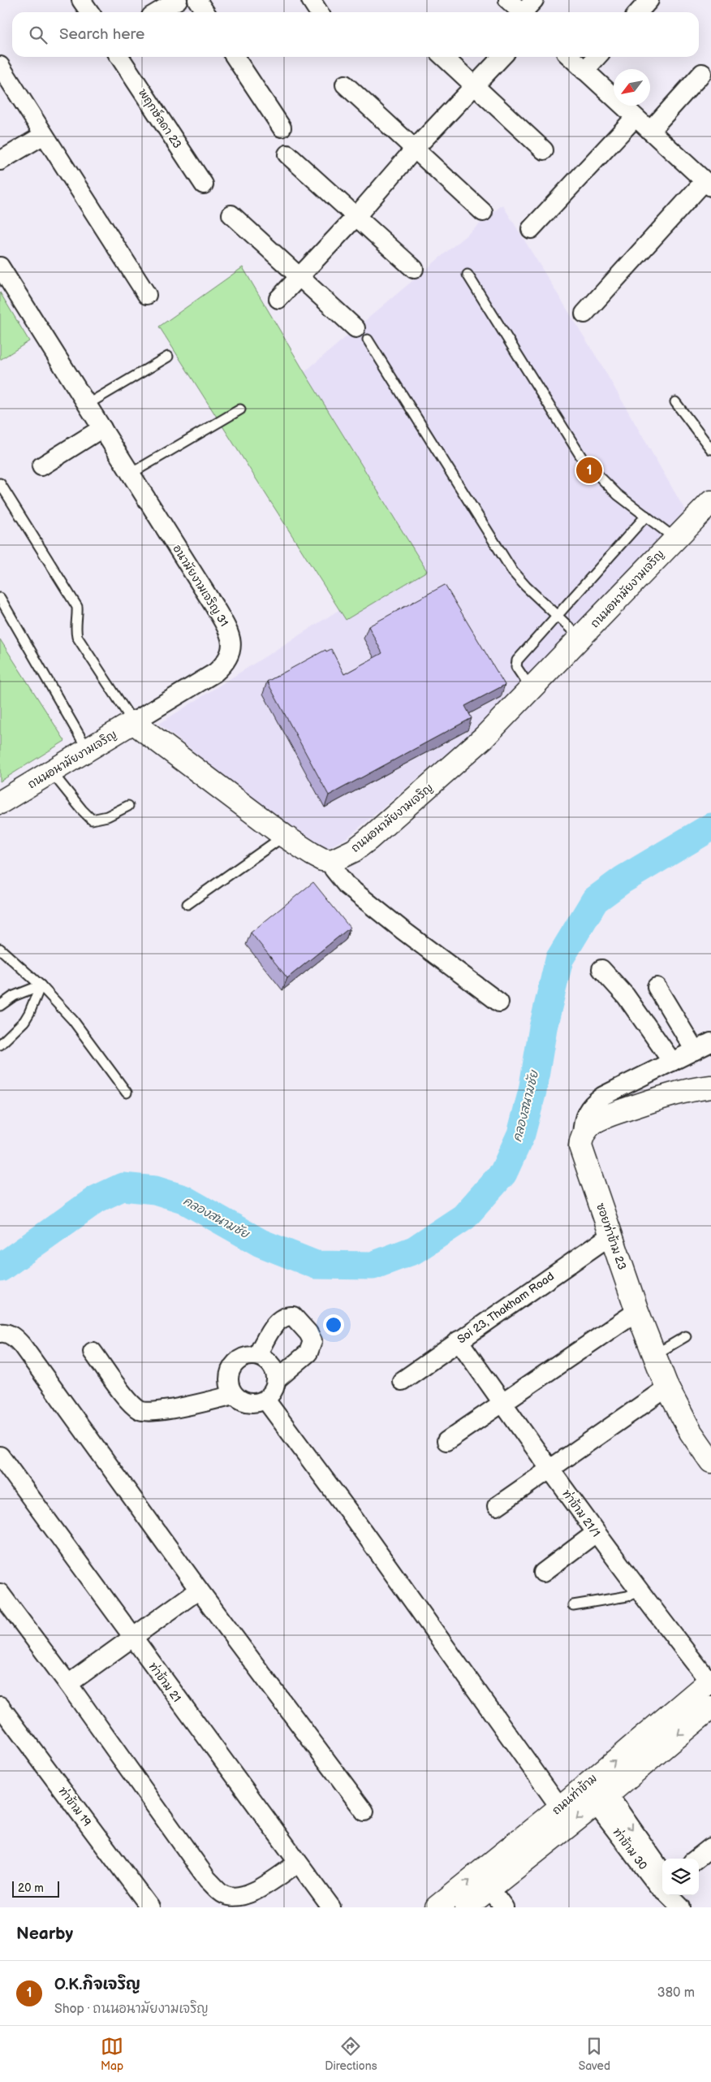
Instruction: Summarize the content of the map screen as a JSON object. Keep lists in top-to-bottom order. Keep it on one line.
{"streets":{"street":["พฤกษ์ลดา 23","อนามัยงามเจริญ 31","ถนนอนามัยงามเจริญ","ซอยท่าข้าม 23","Soi 23, Thakham Road","ท่าข้าม 21/1","ท่าข้าม 21","ถนนท่าข้าม","ท่าข้าม 19","ท่าข้าม 30"]},"crossings":[["อนามัยงามเจริญ 31","ถนนอนามัยงามเจริญ"],["ซอยท่าข้าม 23","Soi 23, Thakham Road"],["Soi 23, Thakham Road","ท่าข้าม 21/1"],["ท่าข้าม 21/1","ถนนท่าข้าม"],["ถนนท่าข้าม","ท่าข้าม 30"]],"water":["คลองสนามชัย"],"scale_bar":"20 m","north":"bottom left","page":{"search":"Search here","pins":"1","scale":"20 m","heading":"Nearby","list":[{"mark":"1","name":"O.K.กิจเจริญ","note":"Shop · ถนนอนามัยงามเจริญ","value":"380 m"}],"nav":["Map","Directions","Saved"]}}
